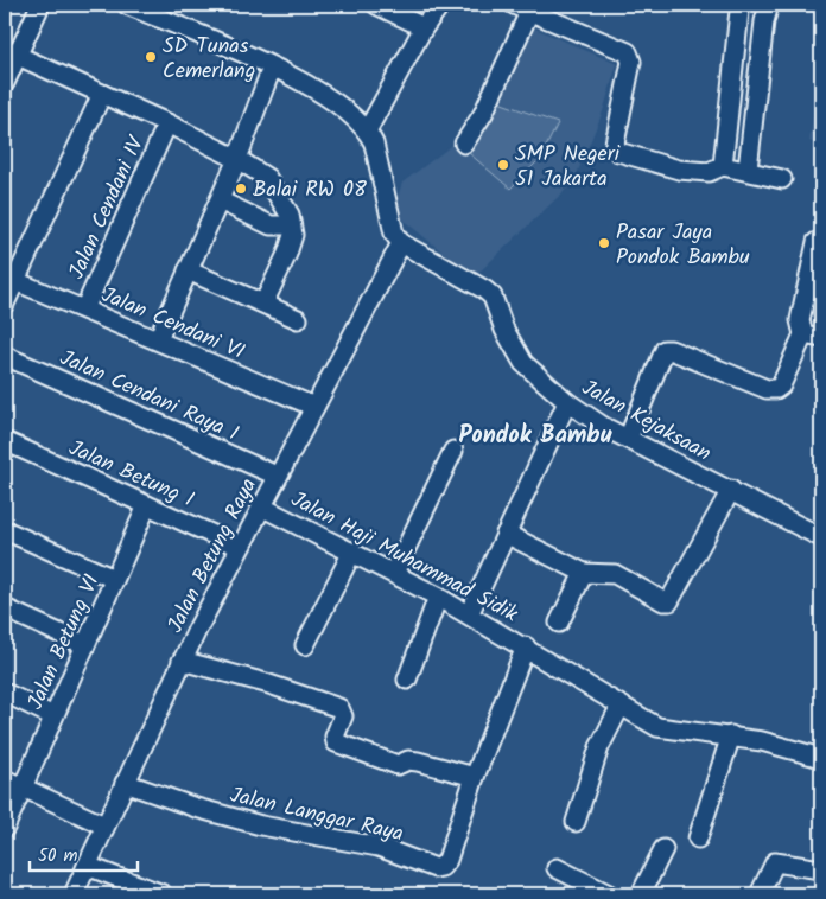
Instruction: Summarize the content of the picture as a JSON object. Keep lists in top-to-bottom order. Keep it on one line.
{"streets":{"street":["Jalan Cendani IV","Jalan Cendani VI","Jalan Cendani Raya I","Jalan Kejaksaan","Jalan Betung I","Jalan Betung Raya","Jalan Haji Muhammad Sidik","Jalan Betung VI","Jalan Langgar Raya"]},"crossings":[["Jalan Cendani IV","Jalan Cendani VI"],["Jalan Cendani VI","Jalan Betung Raya"],["Jalan Cendani Raya I","Jalan Betung Raya"],["Jalan Kejaksaan","Jalan Betung Raya"],["Jalan Betung I","Jalan Betung Raya"],["Jalan Betung I","Jalan Betung VI"],["Jalan Betung Raya","Jalan Haji Muhammad Sidik"],["Jalan Betung Raya","Jalan Langgar Raya"],["Jalan Haji Muhammad Sidik","Jalan Langgar Raya"]],"districts":["Pondok Bambu"],"places":["SD Tunas Cemerlang","SMP Negeri 51 Jakarta","Balai RW 08","Pasar Jaya Pondok Bambu"],"scale_bar":"50 m"}
